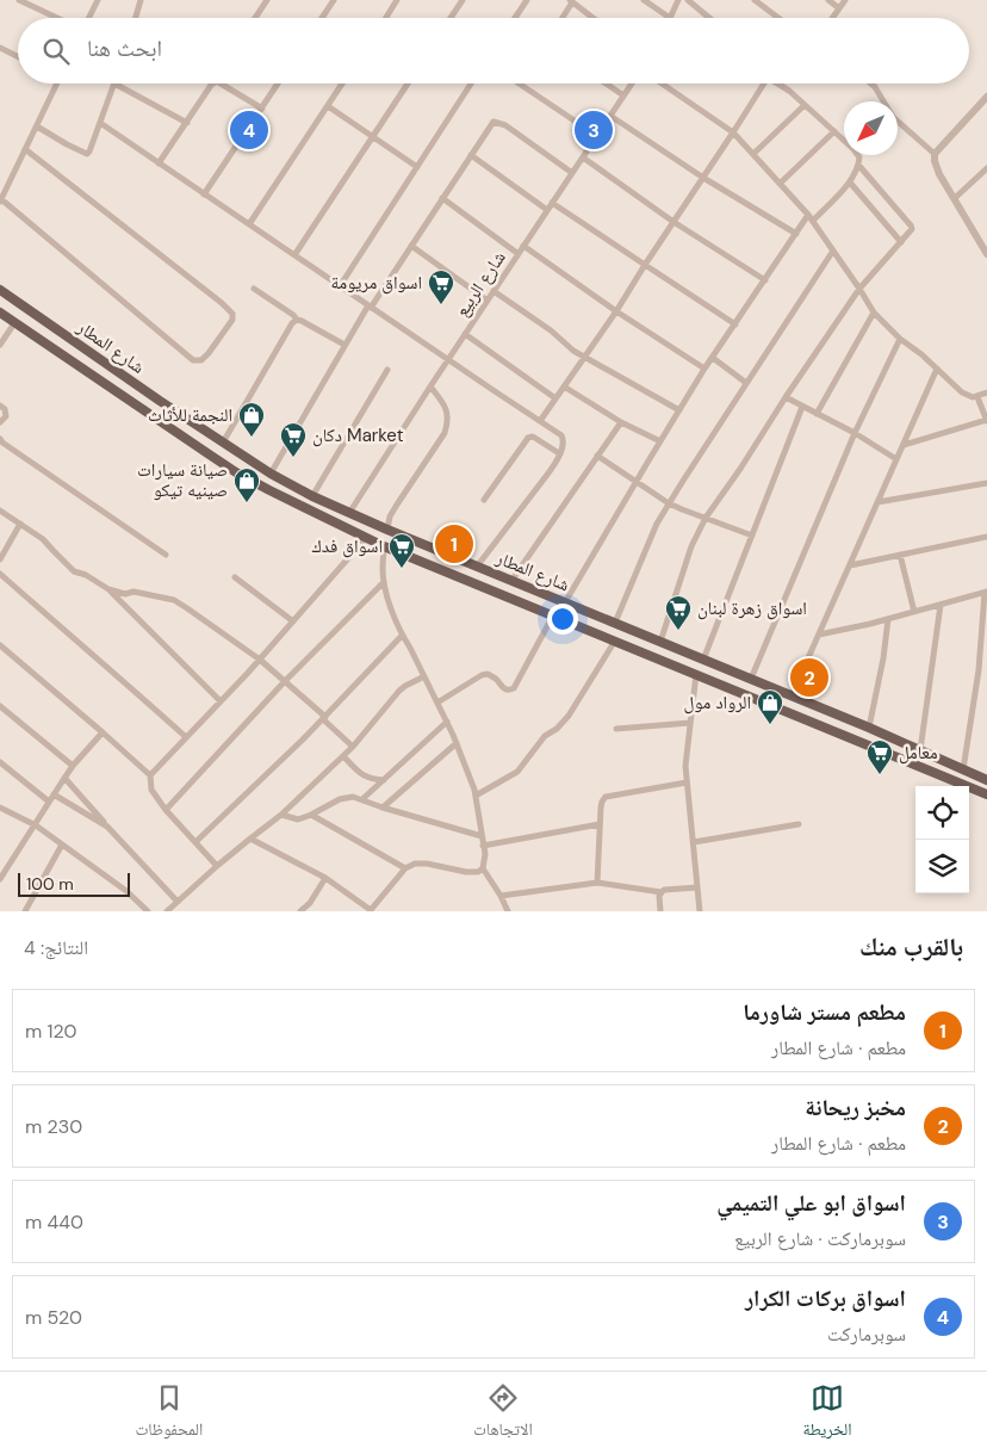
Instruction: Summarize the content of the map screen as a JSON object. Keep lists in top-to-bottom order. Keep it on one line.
{"streets":{"main road":["شارع المطار"],"street":["شارع الربيع"]},"crossings":[["شارع الربيع","شارع المطار"]],"places":{"supermarket":["اسواق مريومة","دكان Market","اسواق فدك","اسواق زهرة لبنان","معامل"],"shop":["النجمة للأثاث","صيانة سيارات صينيه تيكو","الرواد مول"]},"scale_bar":"100 m","north":"bottom left","page":{"search":"ابحث هنا","pins":["3","4","1","2"],"scale":"100 m","heading":["بالقرب منك","النتائج: 4"],"list":[{"mark":"1","name":"مطعم مستر شاورما","note":"مطعم · شارع المطار","value":"120 m"},{"mark":"2","name":"مخبز ريحانة","note":"مطعم · شارع المطار","value":"230 m"},{"mark":"3","name":"اسواق ابو علي التميمي","note":"سوبرماركت · شارع الربيع","value":"440 m"},{"mark":"4","name":"اسواق بركات الكرار","note":"سوبرماركت","value":"520 m"}],"nav":["الخريطة","الاتجاهات","المحفوظات"]}}
